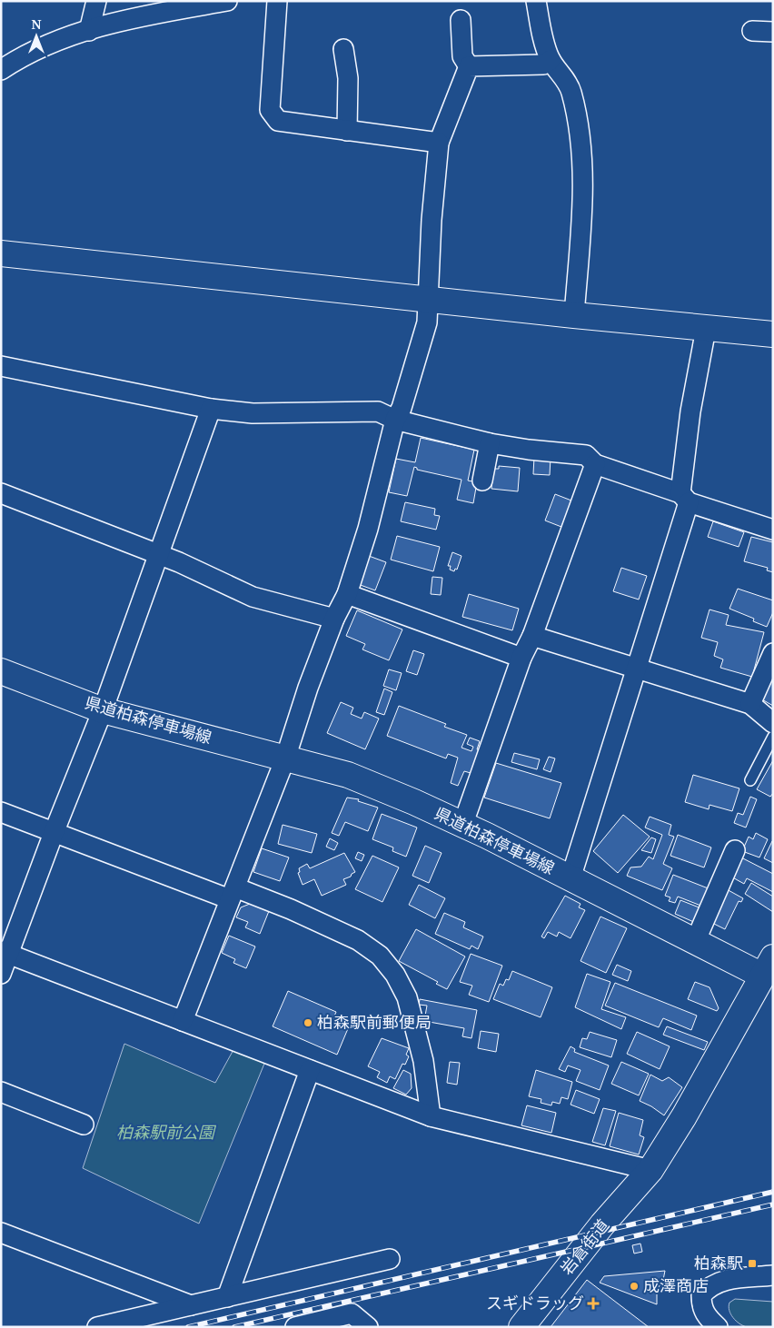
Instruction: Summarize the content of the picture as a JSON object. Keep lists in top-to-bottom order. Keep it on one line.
{"streets":{"main road":["県道柏森停車場線","岩倉街道"]},"crossings":[["県道柏森停車場線","岩倉街道"]],"parks":["柏森駅前公園"],"places":{"other":["柏森駅前郵便局","成澤商店"],"transit":["柏森駅"],"health":["スギドラッグ"]},"north":"top"}
